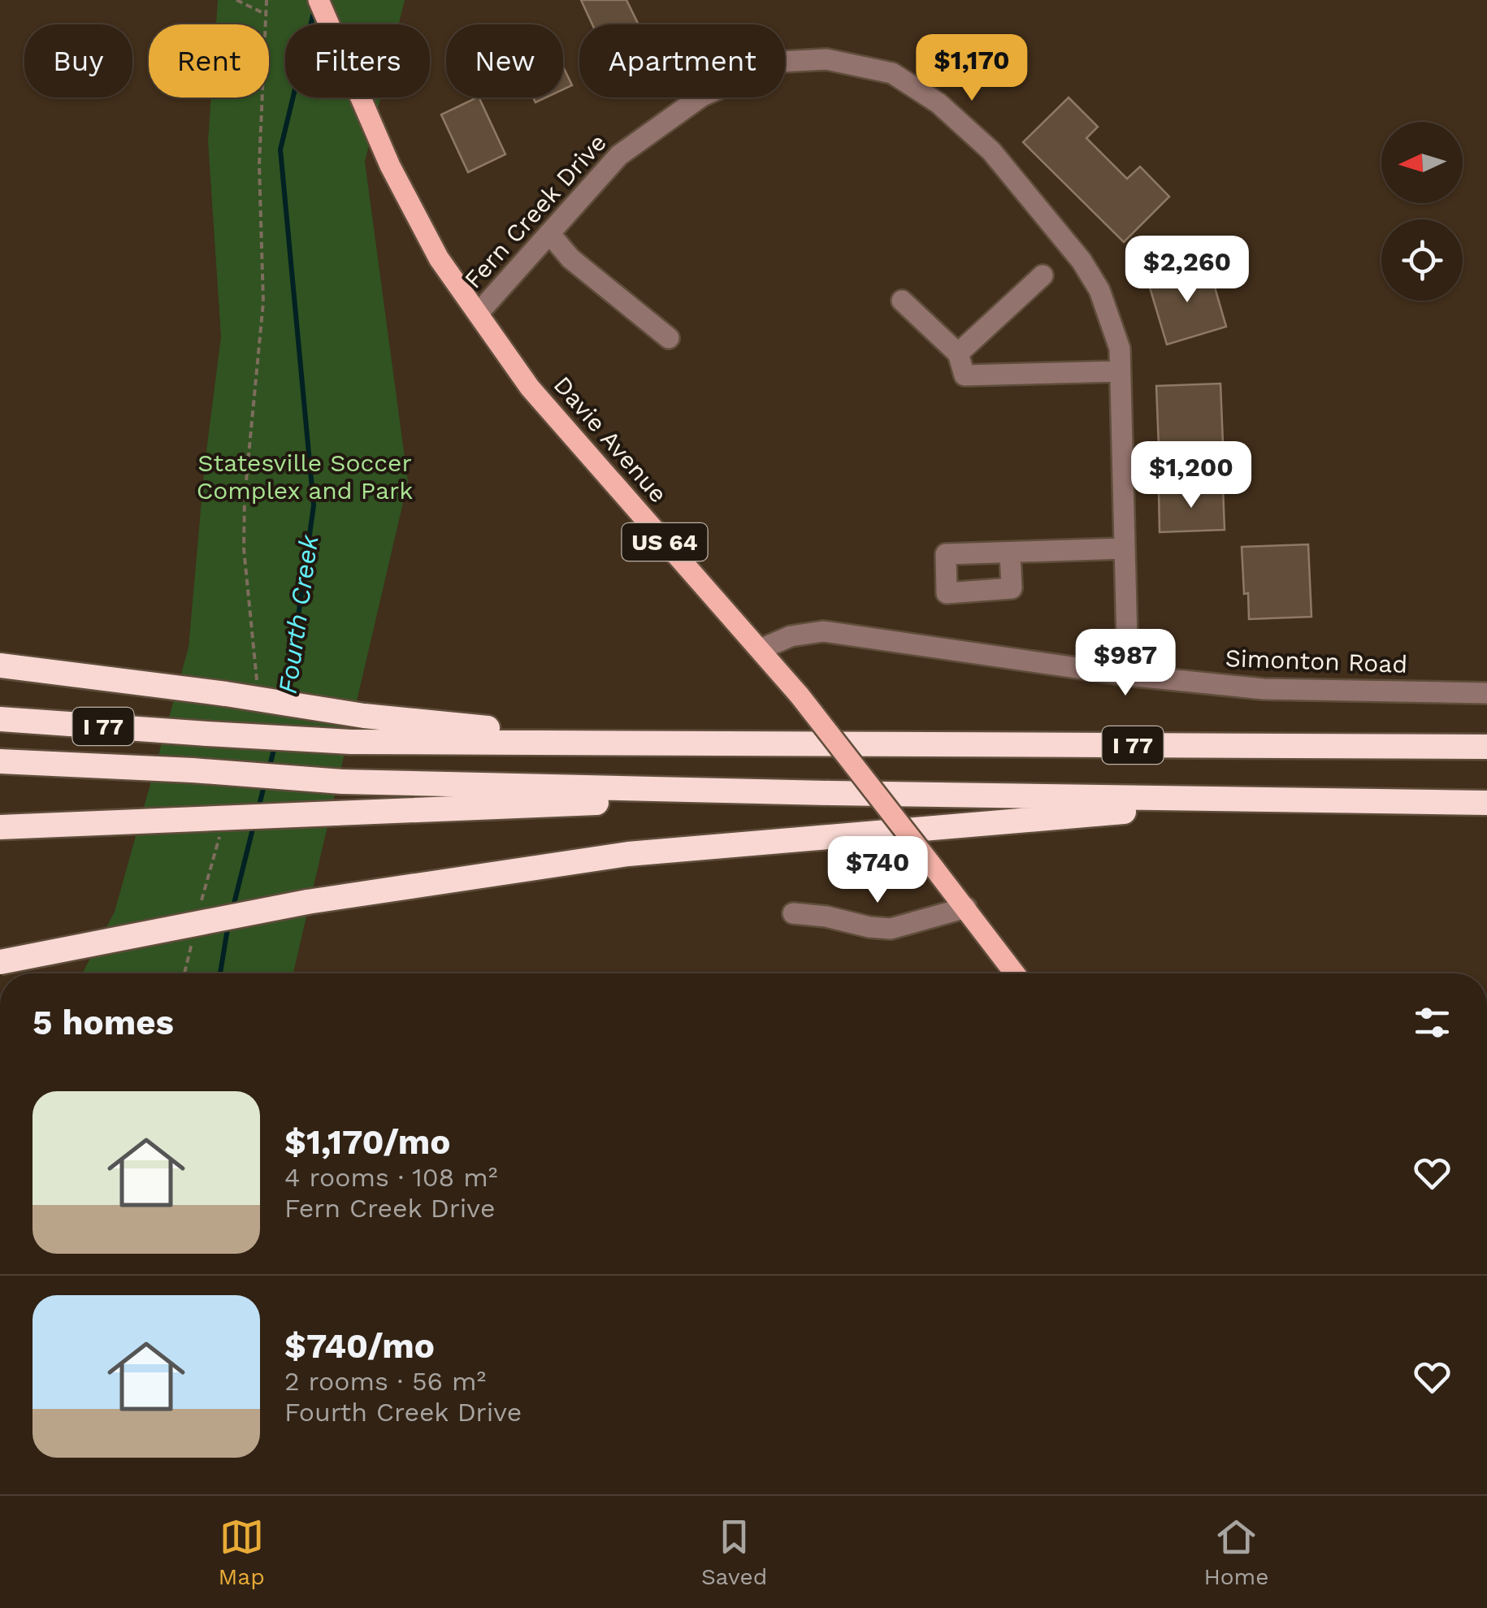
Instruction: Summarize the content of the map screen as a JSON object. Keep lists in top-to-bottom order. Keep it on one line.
{"streets":{"highway":["I 77"],"main road":["Davie Avenue","US 64"],"street":["Fern Creek Drive","Simonton Road"]},"crossings":[["Fern Creek Drive","Davie Avenue"],["Fern Creek Drive","Simonton Road"],["Davie Avenue","Simonton Road"]],"water":["Fourth Creek"],"parks":["Statesville Soccer Complex and Park"],"north":"left","page":{"chip":["Buy","Rent","Filters","New","Apartment"],"price":["$1,170","$2,260","$1,200","$987","$740"],"heading":"5 homes","list":[{"name":"$1,170/mo","note":"4 rooms · 108 m² · Fern Creek Drive"},{"name":"$740/mo","note":"2 rooms · 56 m² · Fourth Creek Drive"}],"tabs":["Map","Saved","Home"]}}
